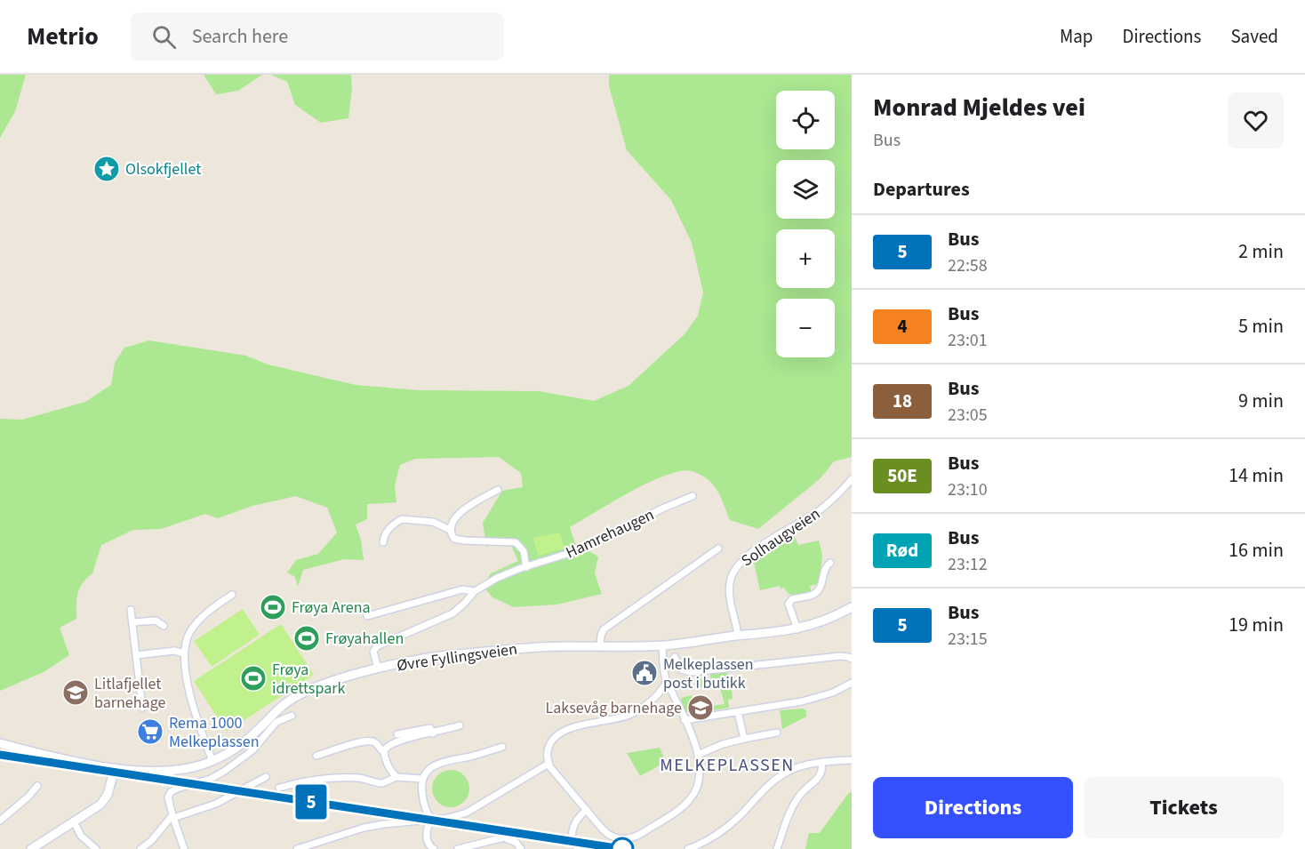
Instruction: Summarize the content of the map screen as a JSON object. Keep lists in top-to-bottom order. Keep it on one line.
{"streets":{"main road":["Øvre Fyllingsveien"],"street":["Hamrehaugen","Solhaugveien"]},"crossings":[["Hamrehaugen","Øvre Fyllingsveien"],["Solhaugveien","Øvre Fyllingsveien"]],"districts":["MELKEPLASSEN"],"places":{"place":["Olsokfjellet"],"sports":["Frøya Arena","Frøyahallen","Frøya idrettspark"],"public building":["Melkeplassen post i butikk"],"school or university":["Litlafjellet barnehage","Laksevåg barnehage"],"supermarket":["Rema 1000 Melkeplassen"]},"lines":["bus line 5"],"page":{"header":"Metrio","search":"Search here","nav":["Map","Directions","Saved"],"on_map":"5","heading":[["Monrad Mjeldes vei","Bus"],"Departures"],"map_buttons":["+","−"],"list":[{"mark":"5","name":"Bus","note":"22:58","value":"2 min"},{"mark":"4","name":"Bus","note":"23:01","value":"5 min"},{"mark":"18","name":"Bus","note":"23:05","value":"9 min"},{"mark":"50E","name":"Bus","note":"23:10","value":"14 min"},{"mark":"Rød","name":"Bus","note":"23:12","value":"16 min"},{"mark":"5","name":"Bus","note":"23:15","value":"19 min"}],"buttons":["Directions","Tickets"]}}
